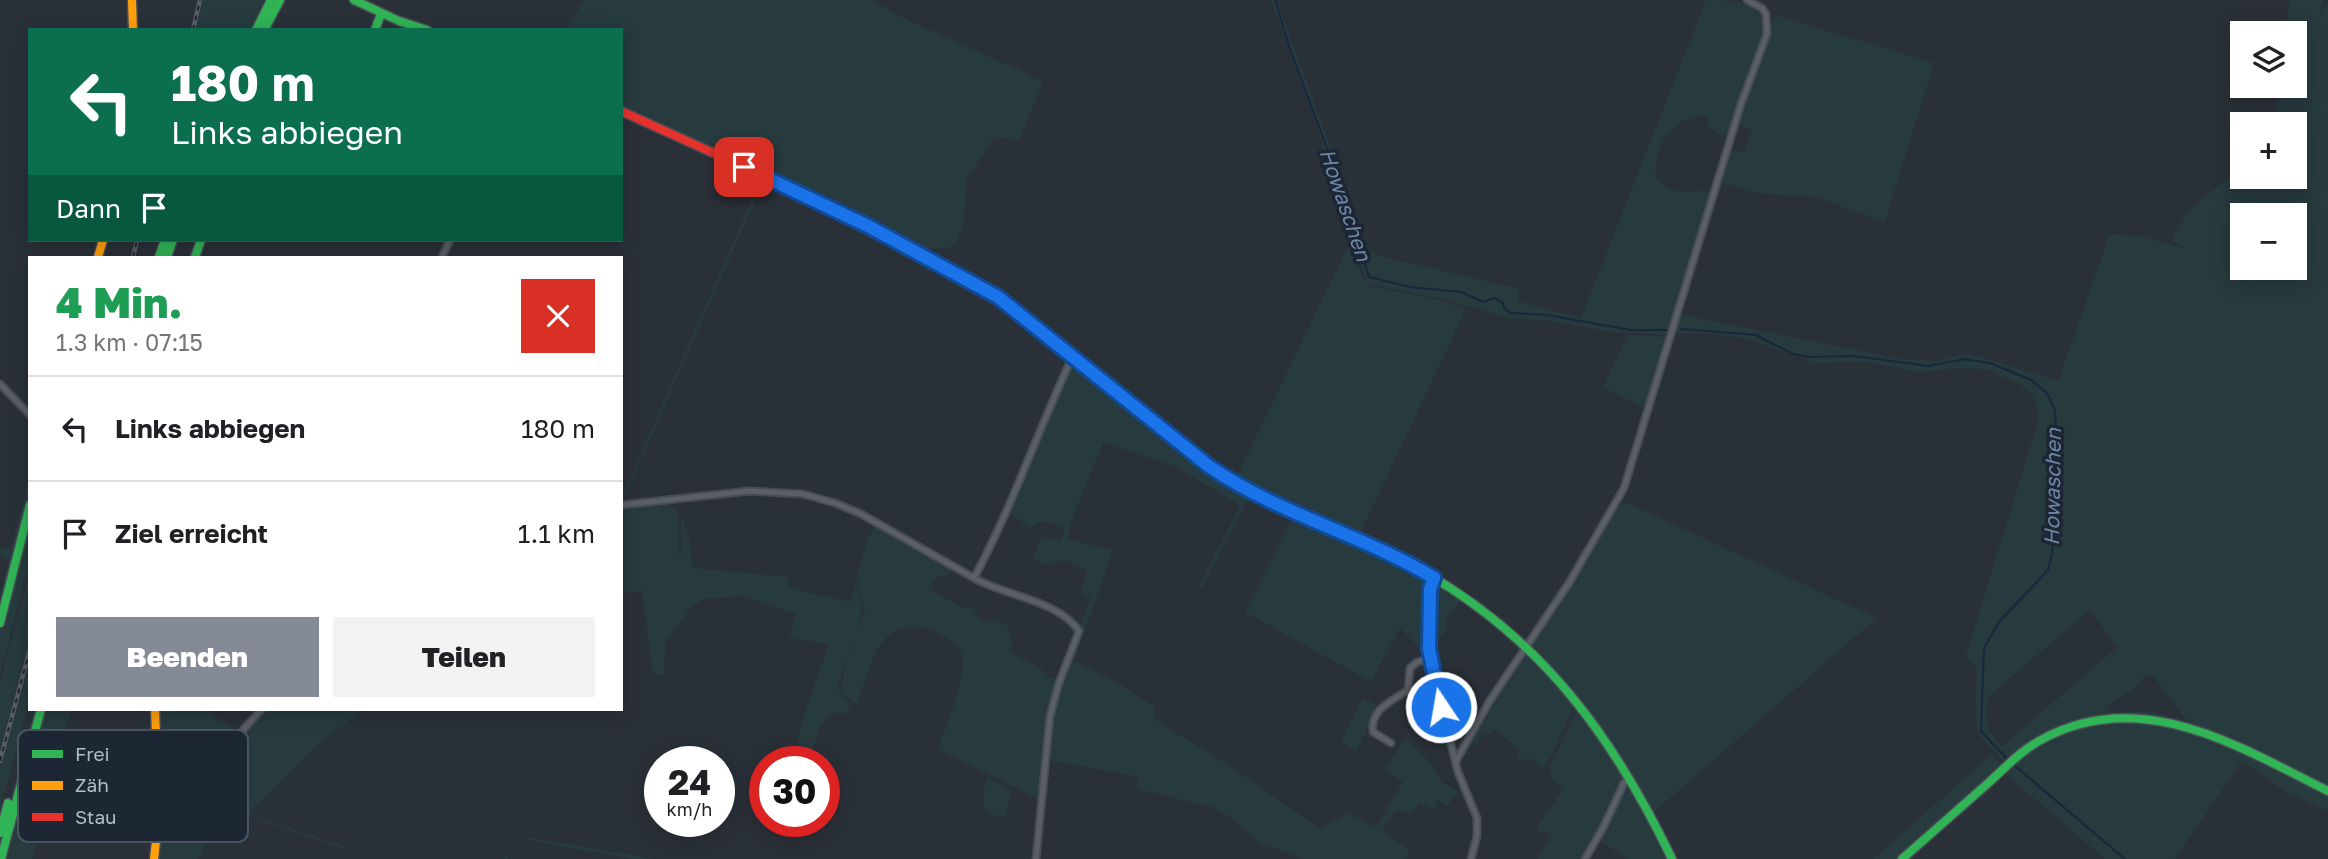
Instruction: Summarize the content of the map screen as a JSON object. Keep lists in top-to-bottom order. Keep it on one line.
{"water":["Howaschen"],"legend":["Frei","Zäh","Stau"],"page":{"map_buttons":["+","−"],"turn":["180 m","Links abbiegen"],"then":"Dann","heading":["4 Min.","1.3 km · 07:15"],"list":[{"name":"Links abbiegen","value":"180 m"},{"name":"Ziel erreicht","value":"1.1 km"}],"buttons":["Beenden","Teilen"],"speed":"24 km/h","limit":"30"}}
